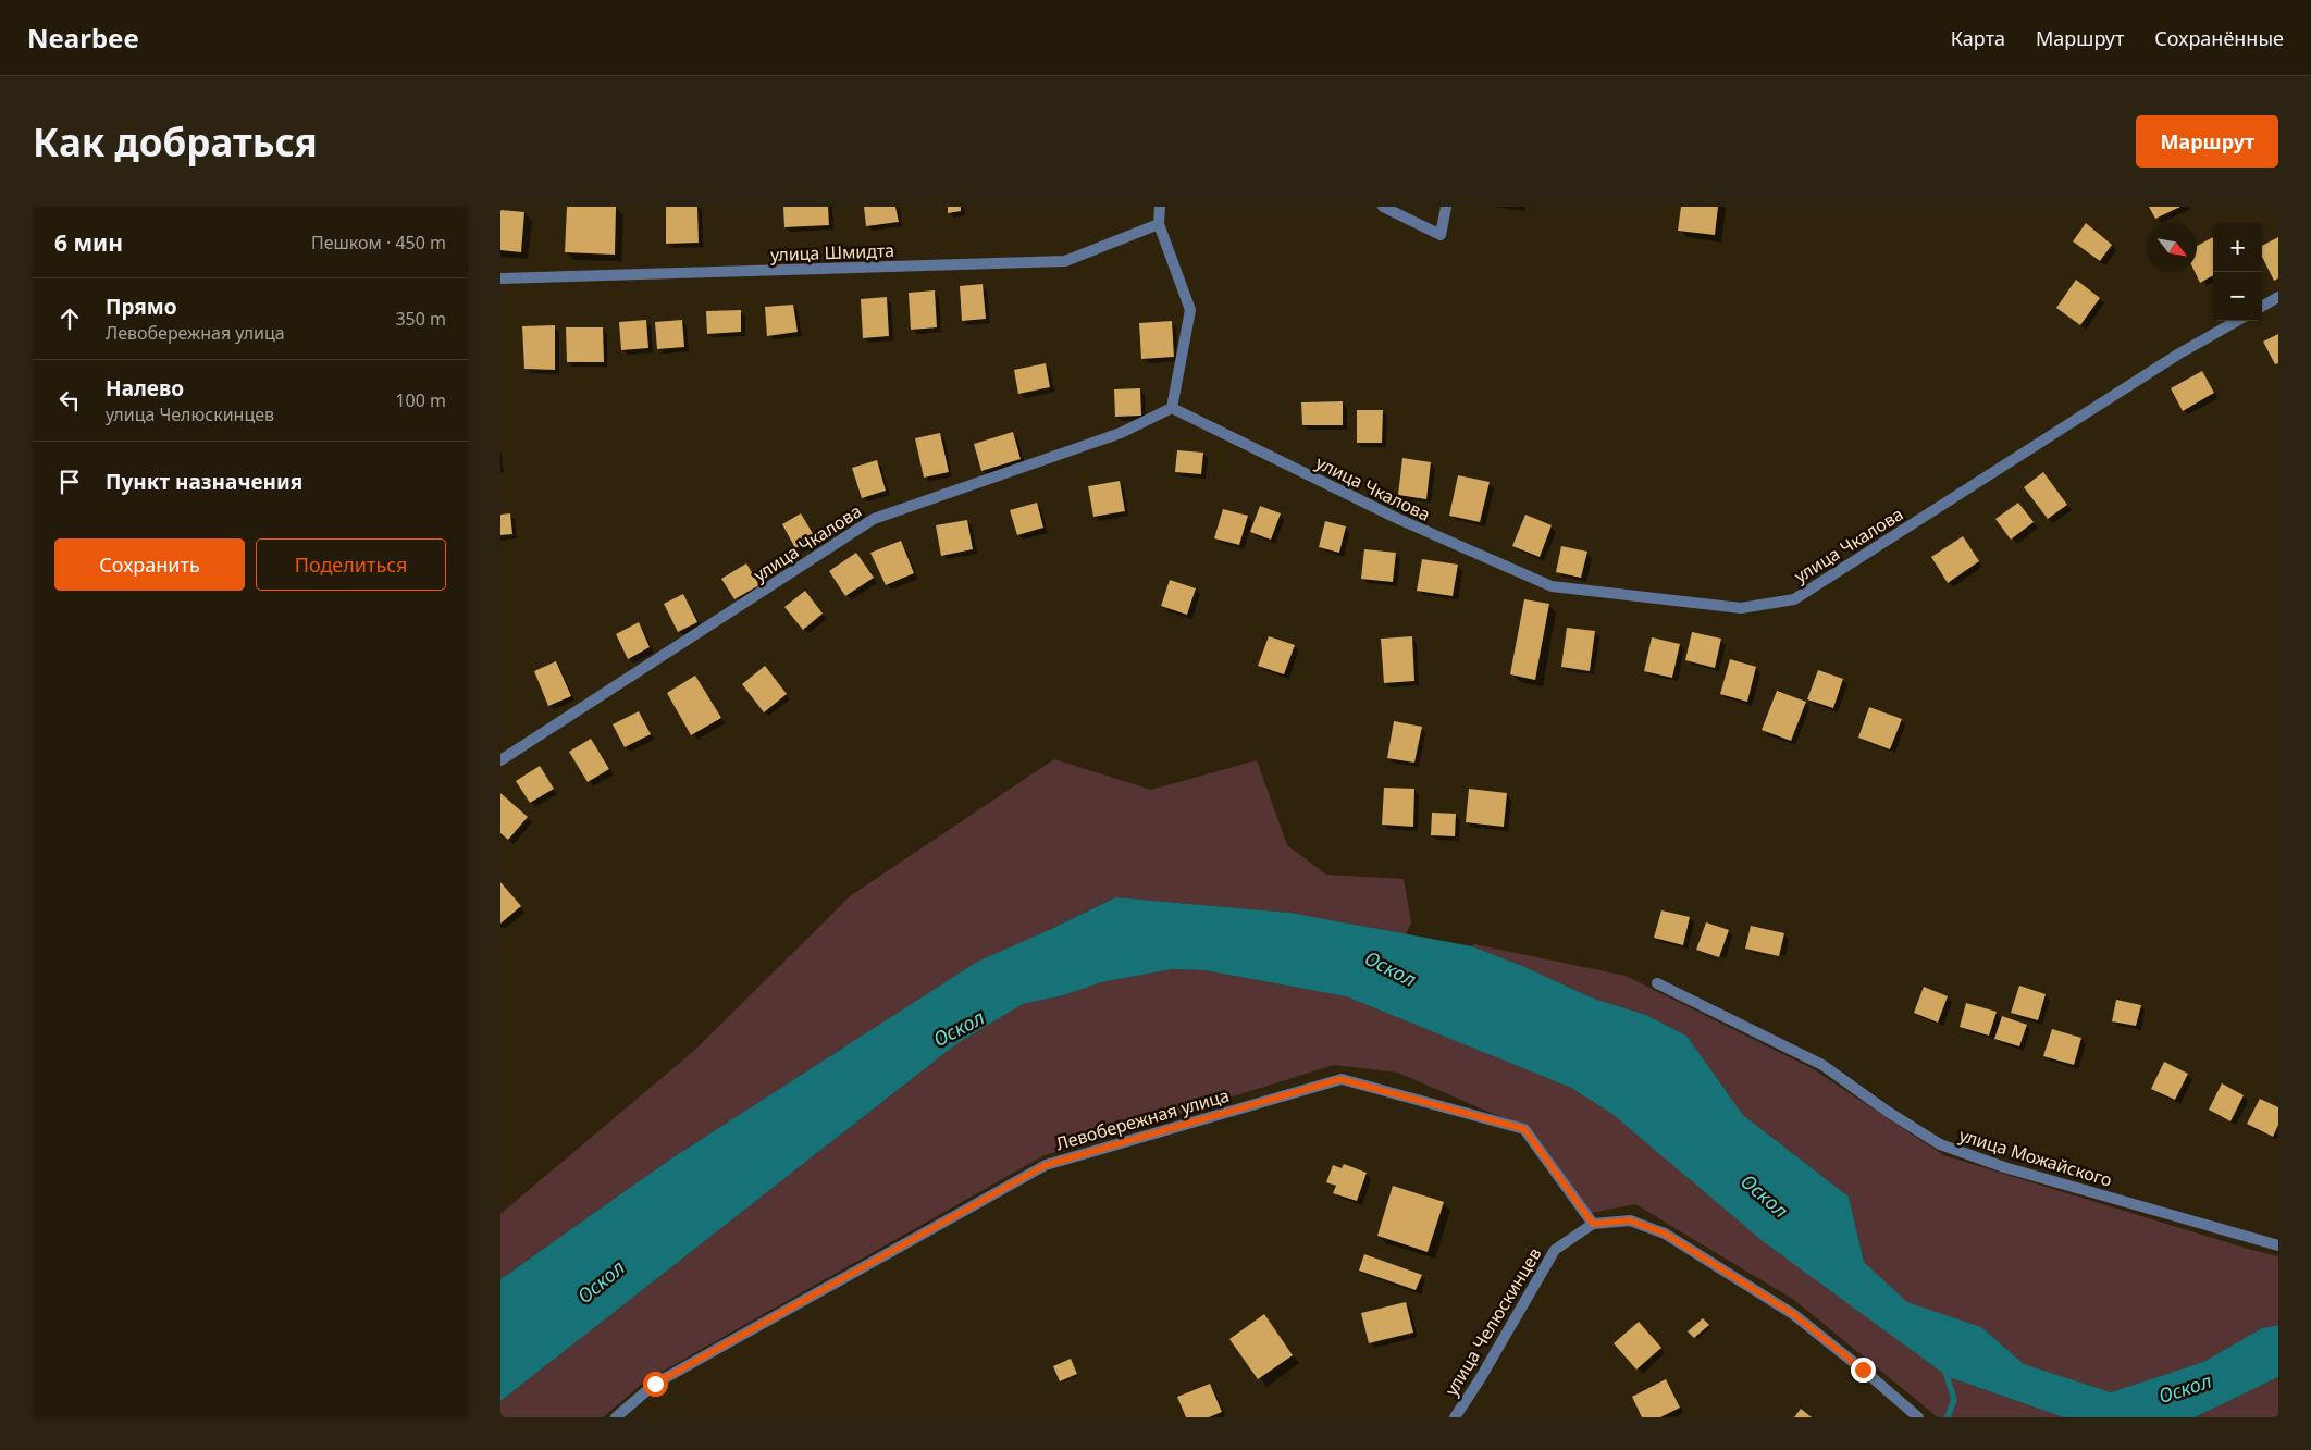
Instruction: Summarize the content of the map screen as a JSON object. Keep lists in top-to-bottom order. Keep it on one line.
{"streets":{"street":["улица Шмидта","улица Чкалова","Левобережная улица","улица Можайского","улица Челюскинцев"]},"crossings":[["Левобережная улица","улица Челюскинцев"]],"water":["Оскол"],"north":"bottom right","page":{"header":"Nearbee","nav":["Карта","Маршрут","Сохранённые"],"buttons":["Маршрут",["Сохранить","Поделиться"]],"title":"Как добраться","heading":["6 мин","Пешком · 450 m"],"map_buttons":["+","−"],"list":[["Прямо","Левобережная улица","350 m"],["Налево","улица Челюскинцев","100 m"],"Пункт назначения"]}}
